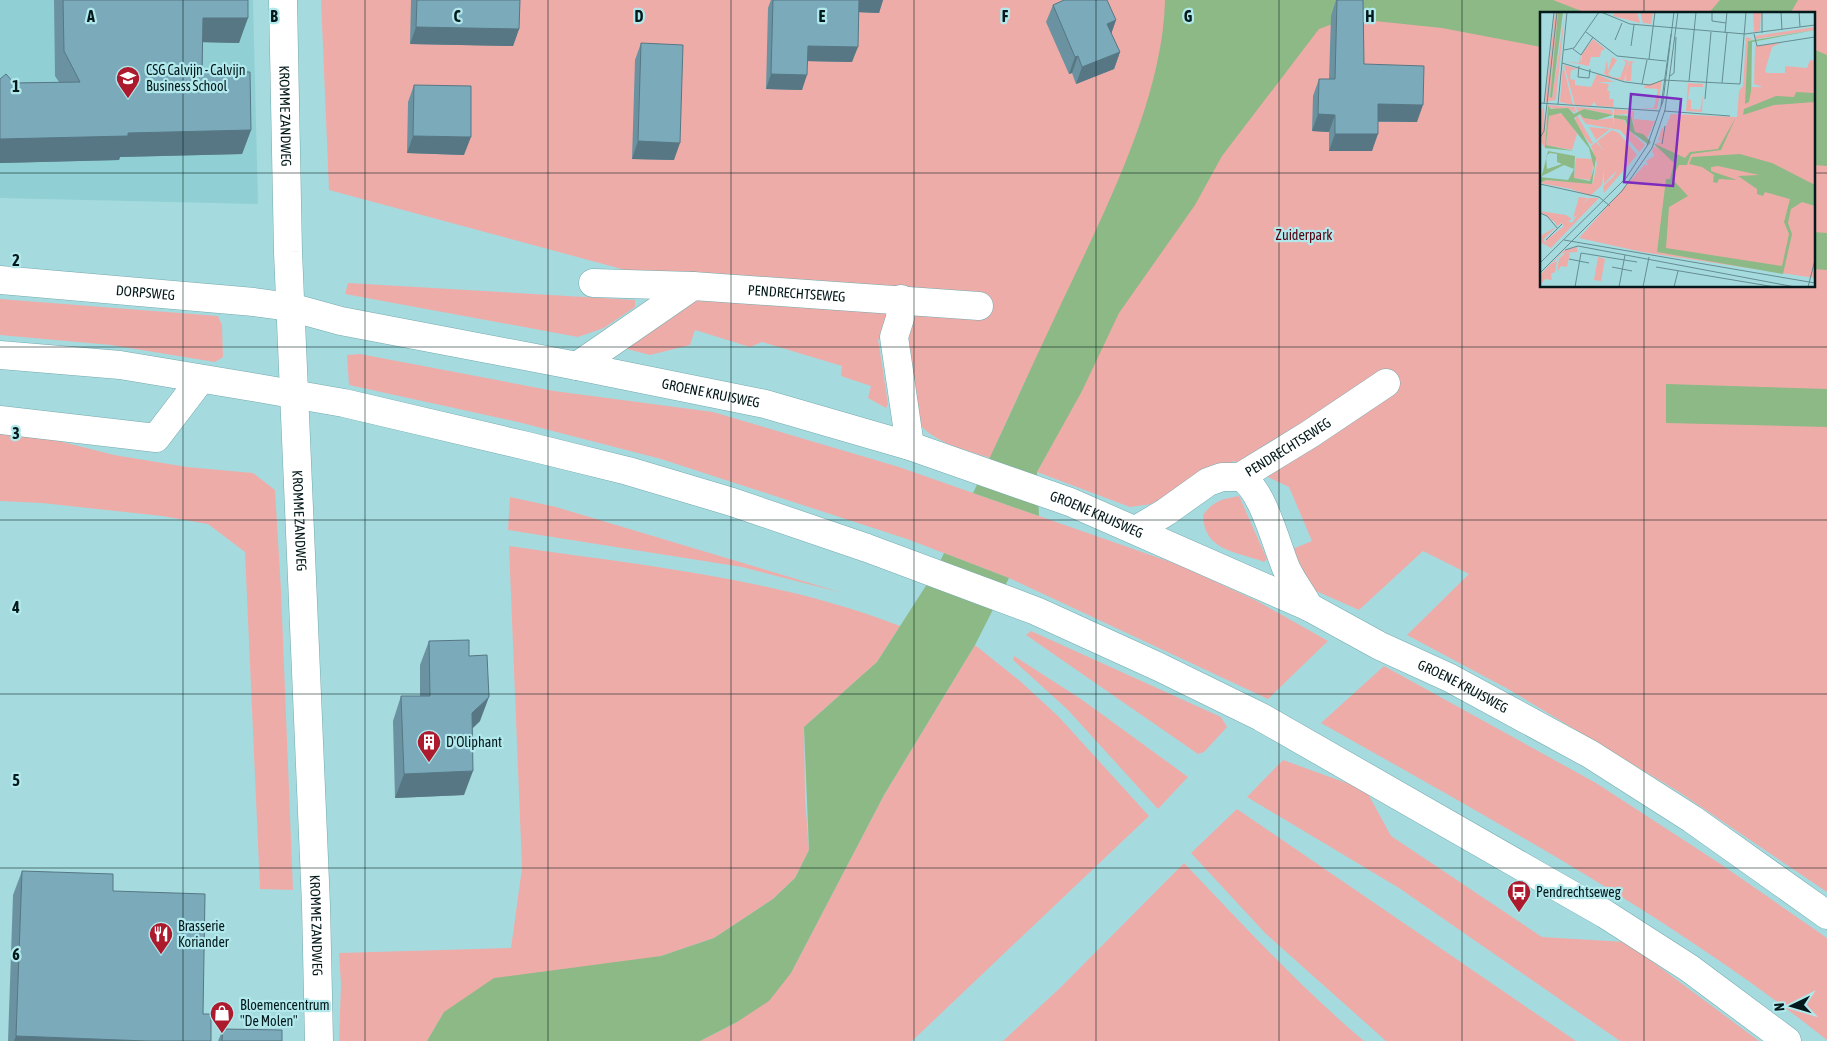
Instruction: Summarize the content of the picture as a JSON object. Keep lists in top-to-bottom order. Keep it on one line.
{"streets":{"main road":["KROMME ZANDWEG","PENDRECHTSEWEG","DORPSWEG","GROENE KRUISWEG"]},"crossings":[["KROMME ZANDWEG","DORPSWEG"],["KROMME ZANDWEG","GROENE KRUISWEG"],["PENDRECHTSEWEG","GROENE KRUISWEG"],["DORPSWEG","GROENE KRUISWEG"]],"parks":["Zuiderpark"],"places":{"school or university":["CSG Calvijn - Calvijn Business School"],"building":["D'Oliphant"],"bus stop":["Pendrechtseweg"],"restaurant":["Brasserie Koriander"],"shop":["Bloemencentrum \"De Molen\""]},"north":"left","grid":{"columns":["A","B","C","D","E","F","G","H"],"rows":["1","2","3","4","5","6"]}}
